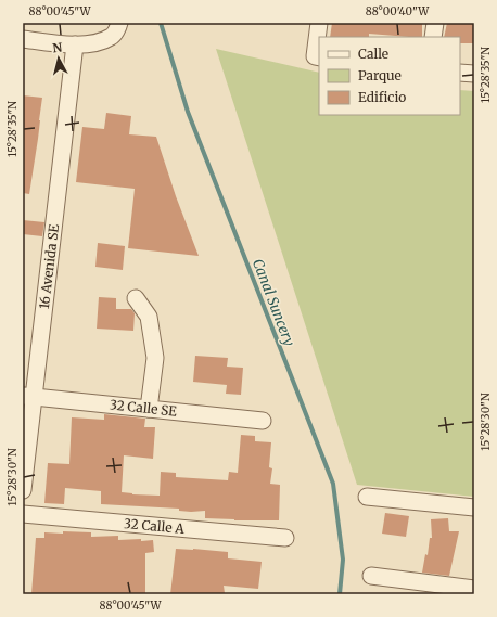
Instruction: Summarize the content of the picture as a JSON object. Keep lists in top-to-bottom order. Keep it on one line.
{"streets":{"street":["16 Avenida SE","32 Calle SE","32 Calle A"]},"crossings":[["16 Avenida SE","32 Calle SE"]],"water":["Canal Suncery"],"legend":["Calle","Parque","Edificio"],"north":"top","coordinates":["88°00'45\"W","88°00'40\"W","15°28'35\"N","15°28'30\"N"]}
